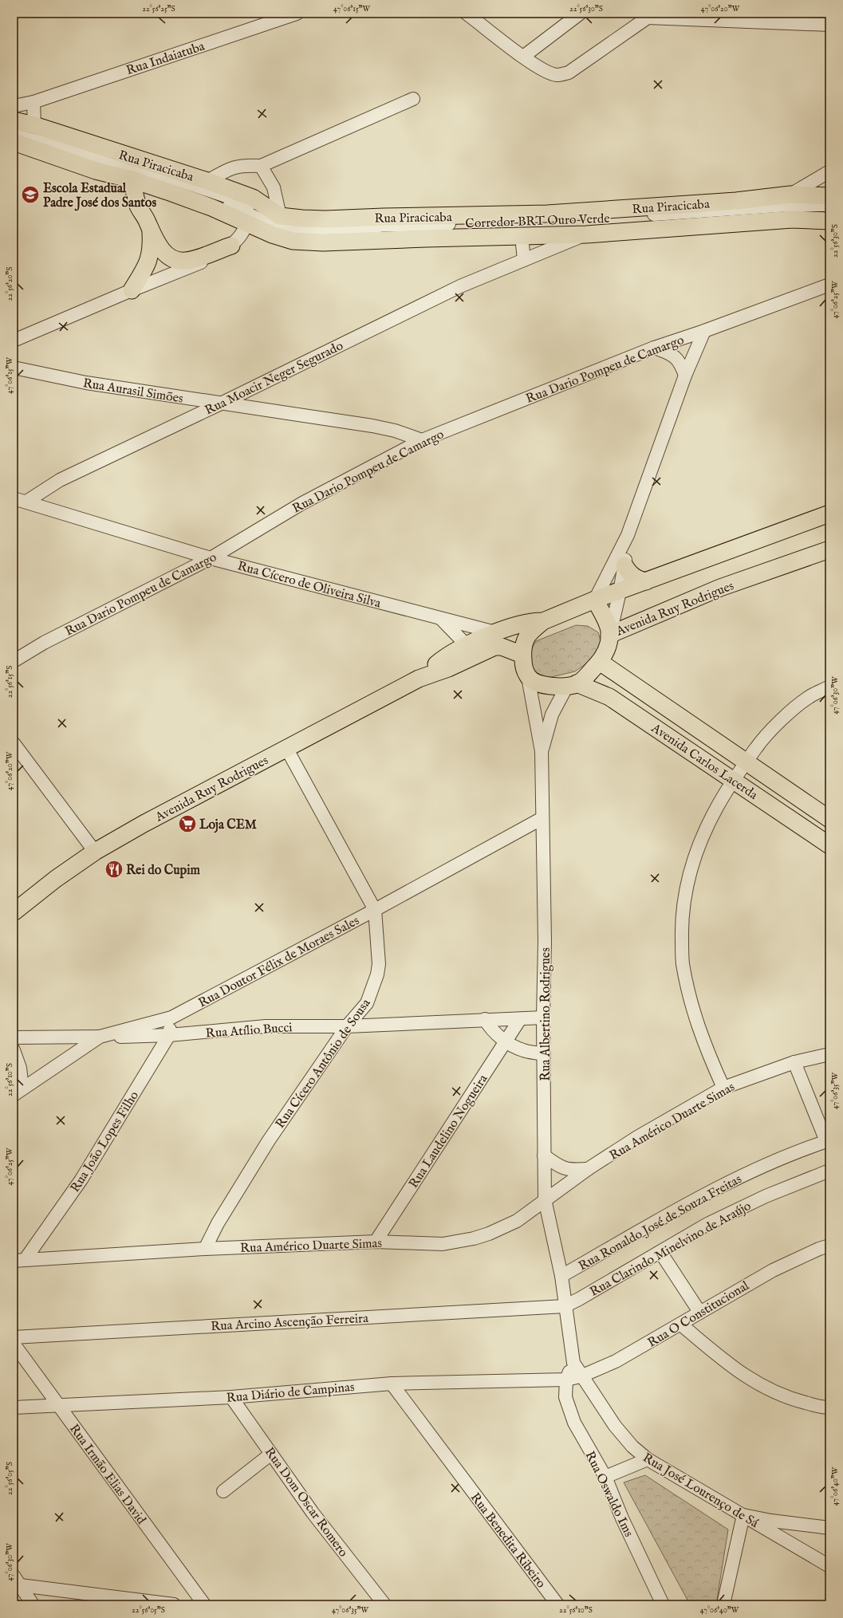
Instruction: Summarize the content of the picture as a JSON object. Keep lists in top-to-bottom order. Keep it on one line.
{"streets":{"main road":["Rua Piracicaba","Avenida Ruy Rodrigues","Avenida Carlos Lacerda"],"street":["Rua Indaiatuba","Corredor BRT Ouro Verde","Rua Dario Pompeu de Camargo","Rua Moacir Neger Segurado","Rua Aurasil Simões","Rua Cícero de Oliveira Silva","Rua Doutor Félix de Moraes Sales","Rua Albertino Rodrigues","Rua Atílio Bucci","Rua Cícero Antônio de Sousa","Rua Américo Duarte Simas","Rua Laudelino Nogueira","Rua João Lopes Filho","Rua Ronaldo José de Souza Freitas","Rua Clarindo Minelvino de Araújo","Rua O Constitucional","Rua Arcino Ascenção Ferreira","Rua Diário de Campinas","Rua Irmão Elias David","Rua José Lourenço de Sá","Rua Oswaldo Ims","Rua Dom Oscar Romero","Rua Benedita Ribeiro"]},"crossings":[["Rua Piracicaba","Corredor BRT Ouro Verde"],["Rua Piracicaba","Rua Moacir Neger Segurado"],["Rua Dario Pompeu de Camargo","Rua Aurasil Simões"],["Rua Dario Pompeu de Camargo","Rua Cícero de Oliveira Silva"],["Rua Moacir Neger Segurado","Rua Aurasil Simões"],["Rua Moacir Neger Segurado","Rua Cícero de Oliveira Silva"],["Rua Cícero de Oliveira Silva","Avenida Ruy Rodrigues"],["Avenida Ruy Rodrigues","Avenida Carlos Lacerda"],["Avenida Ruy Rodrigues","Rua Albertino Rodrigues"],["Avenida Ruy Rodrigues","Rua Cícero Antônio de Sousa"],["Avenida Carlos Lacerda","Rua Albertino Rodrigues"],["Rua Doutor Félix de Moraes Sales","Rua Albertino Rodrigues"],["Rua Doutor Félix de Moraes Sales","Rua Atílio Bucci"],["Rua Doutor Félix de Moraes Sales","Rua Cícero Antônio de Sousa"],["Rua Doutor Félix de Moraes Sales","Rua João Lopes Filho"],["Rua Albertino Rodrigues","Rua Atílio Bucci"],["Rua Albertino Rodrigues","Rua Américo Duarte Simas"],["Rua Albertino Rodrigues","Rua Ronaldo José de Souza Freitas"],["Rua Albertino Rodrigues","Rua Oswaldo Ims"],["Rua Atílio Bucci","Rua Cícero Antônio de Sousa"],["Rua Atílio Bucci","Rua Laudelino Nogueira"],["Rua Atílio Bucci","Rua João Lopes Filho"],["Rua Cícero Antônio de Sousa","Rua Américo Duarte Simas"],["Rua Américo Duarte Simas","Rua Laudelino Nogueira"],["Rua Américo Duarte Simas","Rua João Lopes Filho"],["Rua Ronaldo José de Souza Freitas","Rua Oswaldo Ims"],["Rua Clarindo Minelvino de Araújo","Rua Arcino Ascenção Ferreira"],["Rua Clarindo Minelvino de Araújo","Rua Oswaldo Ims"],["Rua O Constitucional","Rua Diário de Campinas"],["Rua O Constitucional","Rua José Lourenço de Sá"],["Rua O Constitucional","Rua Oswaldo Ims"],["Rua Arcino Ascenção Ferreira","Rua Oswaldo Ims"],["Rua Diário de Campinas","Rua Irmão Elias David"],["Rua Diário de Campinas","Rua Oswaldo Ims"],["Rua Diário de Campinas","Rua Dom Oscar Romero"],["Rua Diário de Campinas","Rua Benedita Ribeiro"],["Rua José Lourenço de Sá","Rua Oswaldo Ims"]],"places":{"school or university":["Escola Estadual Padre José dos Santos"],"supermarket":["Loja CEM"],"restaurant":["Rei do Cupim"]},"coordinates":["22°56'25\"S","47°06'15\"W","22°56'30\"S","47°06'20\"W","22°56'20\"S","47°06'25\"W","22°56'15\"S","47°06'30\"W","22°56'10\"S","47°06'35\"W","22°56'05\"S","47°06'40\"W"]}
